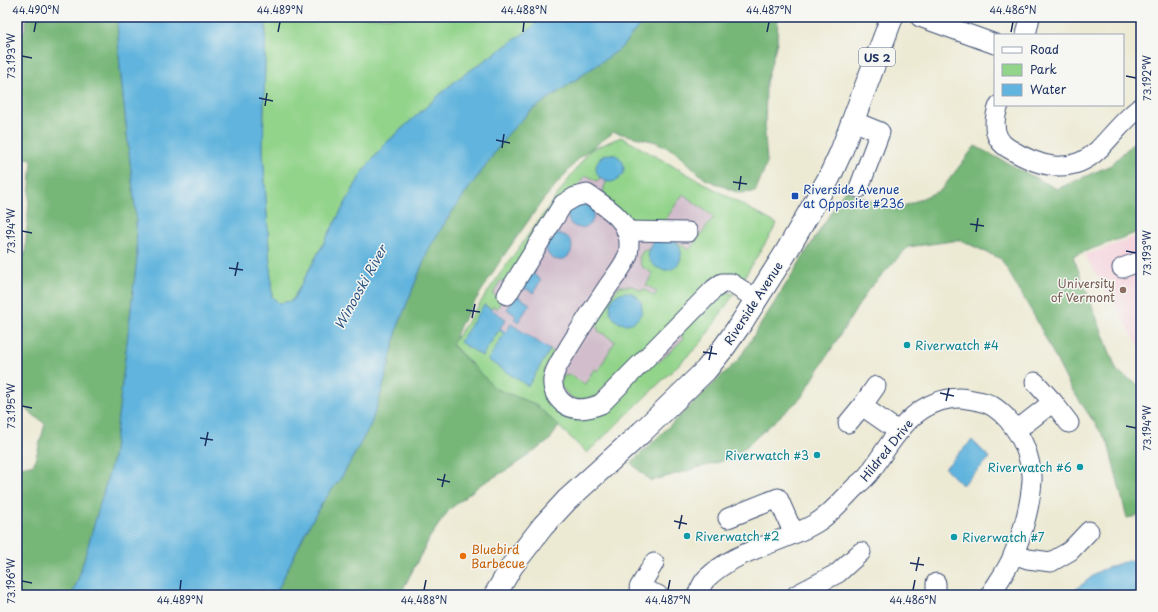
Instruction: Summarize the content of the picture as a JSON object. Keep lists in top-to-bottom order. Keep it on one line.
{"streets":{"main road":["US 2","Riverside Avenue"],"street":["Hildred Drive"]},"water":["Winooski River"],"places":{"transit":["Riverside Avenue at Opposite #236"],"other":["University of Vermont","Riverwatch #4","Riverwatch #3","Riverwatch #6","Riverwatch #2","Riverwatch #7","Bluebird Barbecue"]},"legend":["Road","Park","Water"],"coordinates":["44.490°N","44.489°N","44.488°N","44.487°N","44.486°N","73.193°W","73.192°W","73.194°W","73.195°W","73.196°W"]}
